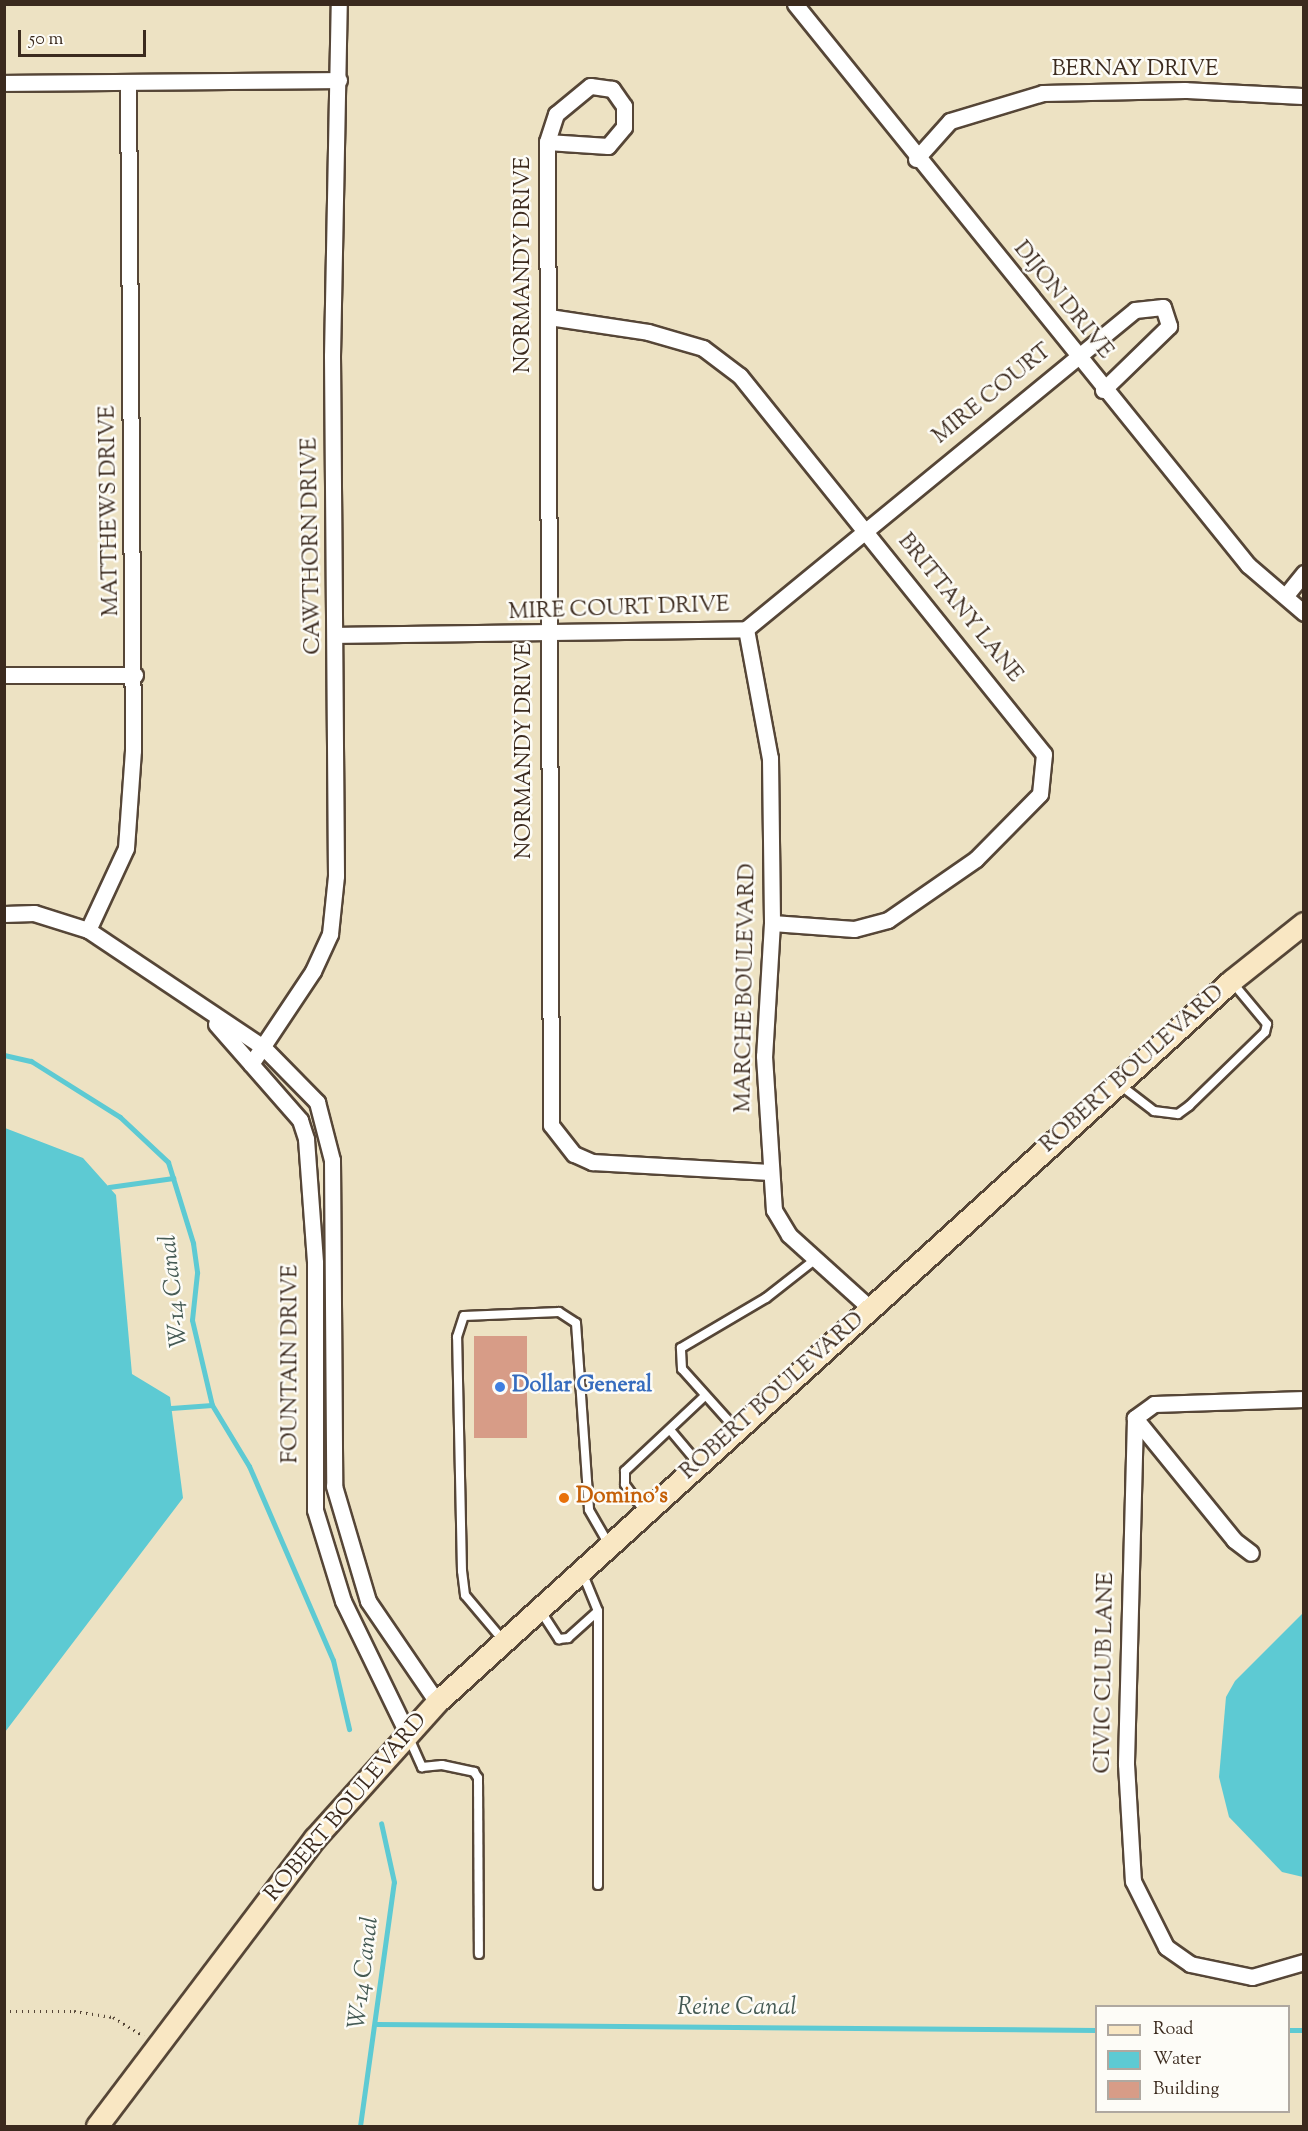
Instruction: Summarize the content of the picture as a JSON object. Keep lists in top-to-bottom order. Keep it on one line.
{"streets":{"main road":["ROBERT BOULEVARD"],"street":["BERNAY DRIVE","NORMANDY DRIVE","DIJON DRIVE","MIRE COURT","MATTHEWS DRIVE","CAWTHORN DRIVE","BRITTANY LANE","MIRE COURT DRIVE","MARCHE BOULEVARD","FOUNTAIN DRIVE","CIVIC CLUB LANE"]},"crossings":[["BERNAY DRIVE","DIJON DRIVE"],["NORMANDY DRIVE","BRITTANY LANE"],["NORMANDY DRIVE","MIRE COURT DRIVE"],["NORMANDY DRIVE","MARCHE BOULEVARD"],["DIJON DRIVE","MIRE COURT"],["MIRE COURT","BRITTANY LANE"],["MIRE COURT","MIRE COURT DRIVE"],["MATTHEWS DRIVE","FOUNTAIN DRIVE"],["CAWTHORN DRIVE","MIRE COURT DRIVE"],["CAWTHORN DRIVE","FOUNTAIN DRIVE"],["BRITTANY LANE","MIRE COURT DRIVE"],["BRITTANY LANE","MARCHE BOULEVARD"],["MIRE COURT DRIVE","MARCHE BOULEVARD"],["MARCHE BOULEVARD","ROBERT BOULEVARD"],["ROBERT BOULEVARD","FOUNTAIN DRIVE"]],"water":["W-14 Canal","Reine Canal"],"places":["Dollar General","Domino's"],"legend":["Road","Water","Building"],"scale_bar":"50 m"}
